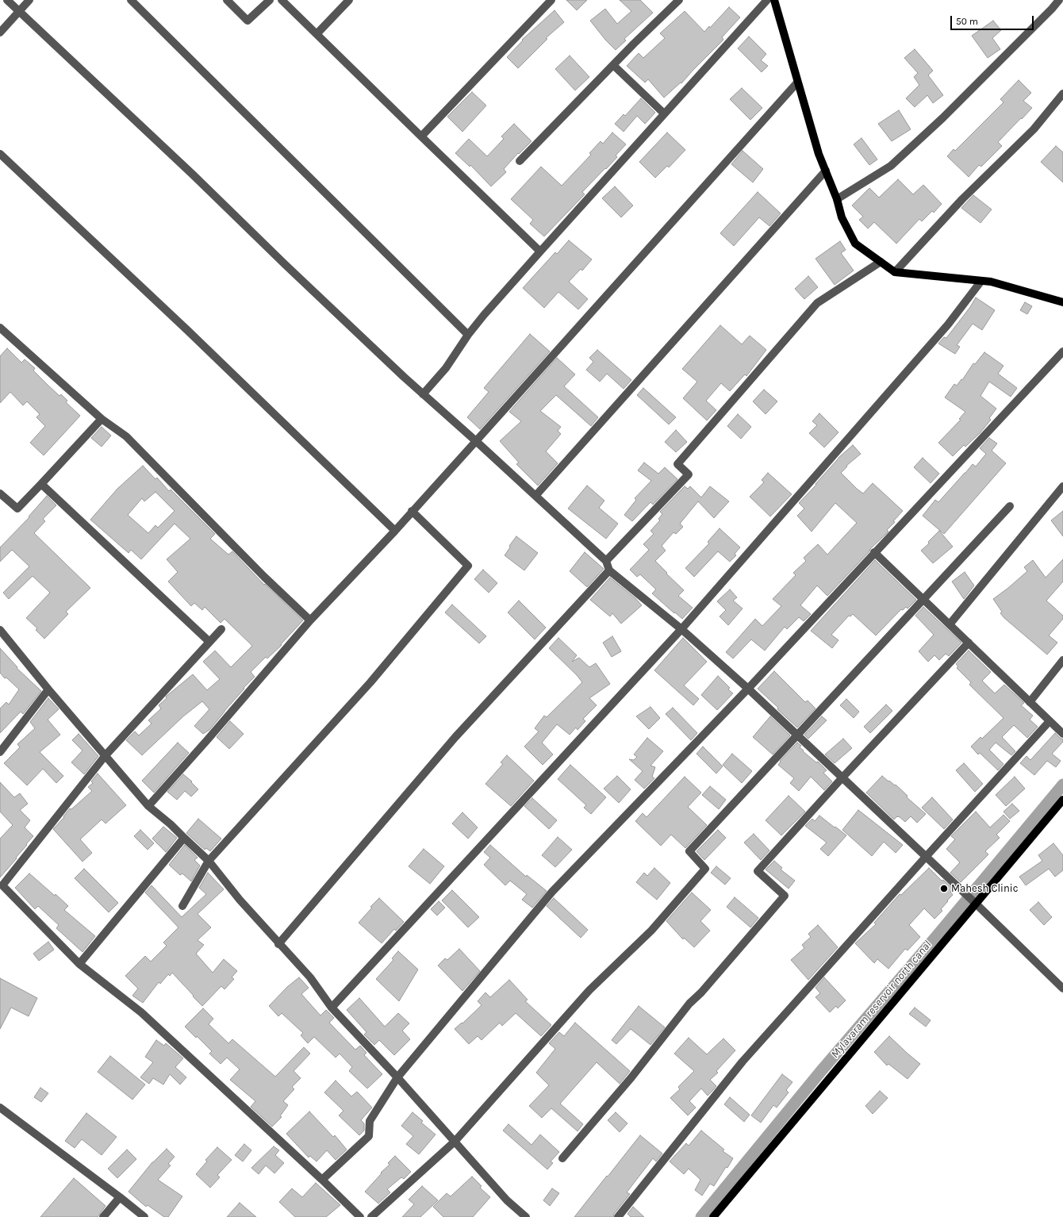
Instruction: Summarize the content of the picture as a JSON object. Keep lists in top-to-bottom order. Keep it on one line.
{"water":["Mylavaram reservoir north canal"],"places":["Mahesh Clinic"],"scale_bar":"50 m"}
